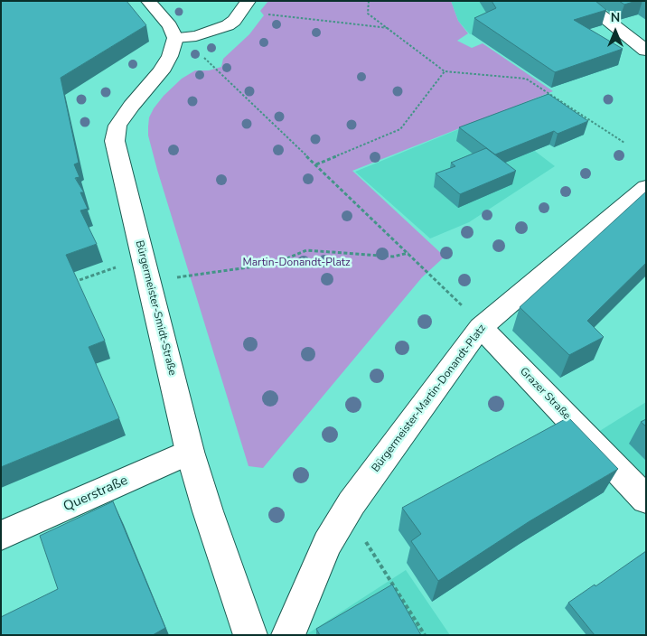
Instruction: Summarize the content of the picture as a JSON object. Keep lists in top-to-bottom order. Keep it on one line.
{"streets":{"street":["Bürgermeister-Smidt-Straße","Grazer Straße","Bürgermeister-Martin-Donandt-Platz","Querstraße"]},"crossings":[["Bürgermeister-Smidt-Straße","Querstraße"],["Grazer Straße","Bürgermeister-Martin-Donandt-Platz"]],"parks":["Martin-Donandt-Platz"],"north":"top"}
